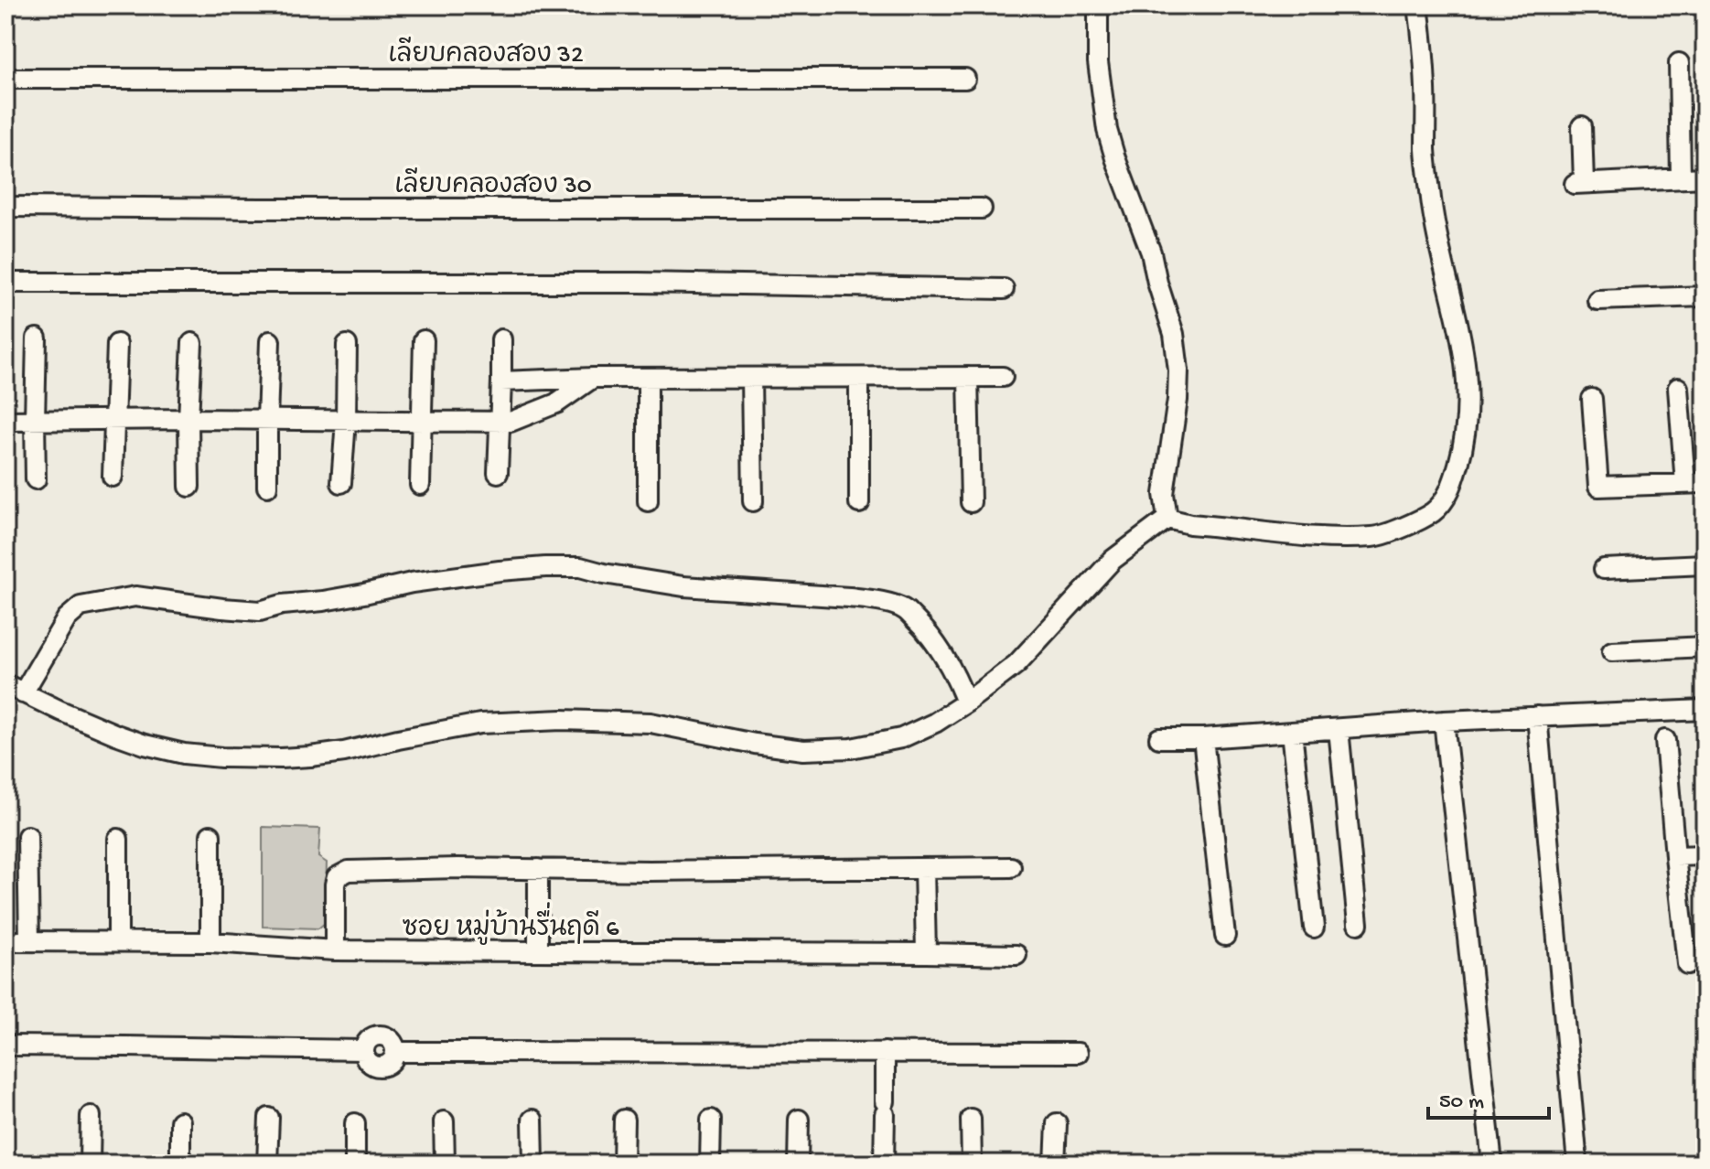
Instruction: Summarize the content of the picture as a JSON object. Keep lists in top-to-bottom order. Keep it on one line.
{"streets":{"street":["เลียบคลองสอง 32","เลียบคลองสอง 30","ซอย หมู่บ้านรื่นฤดี 6"]},"scale_bar":"50 m"}
